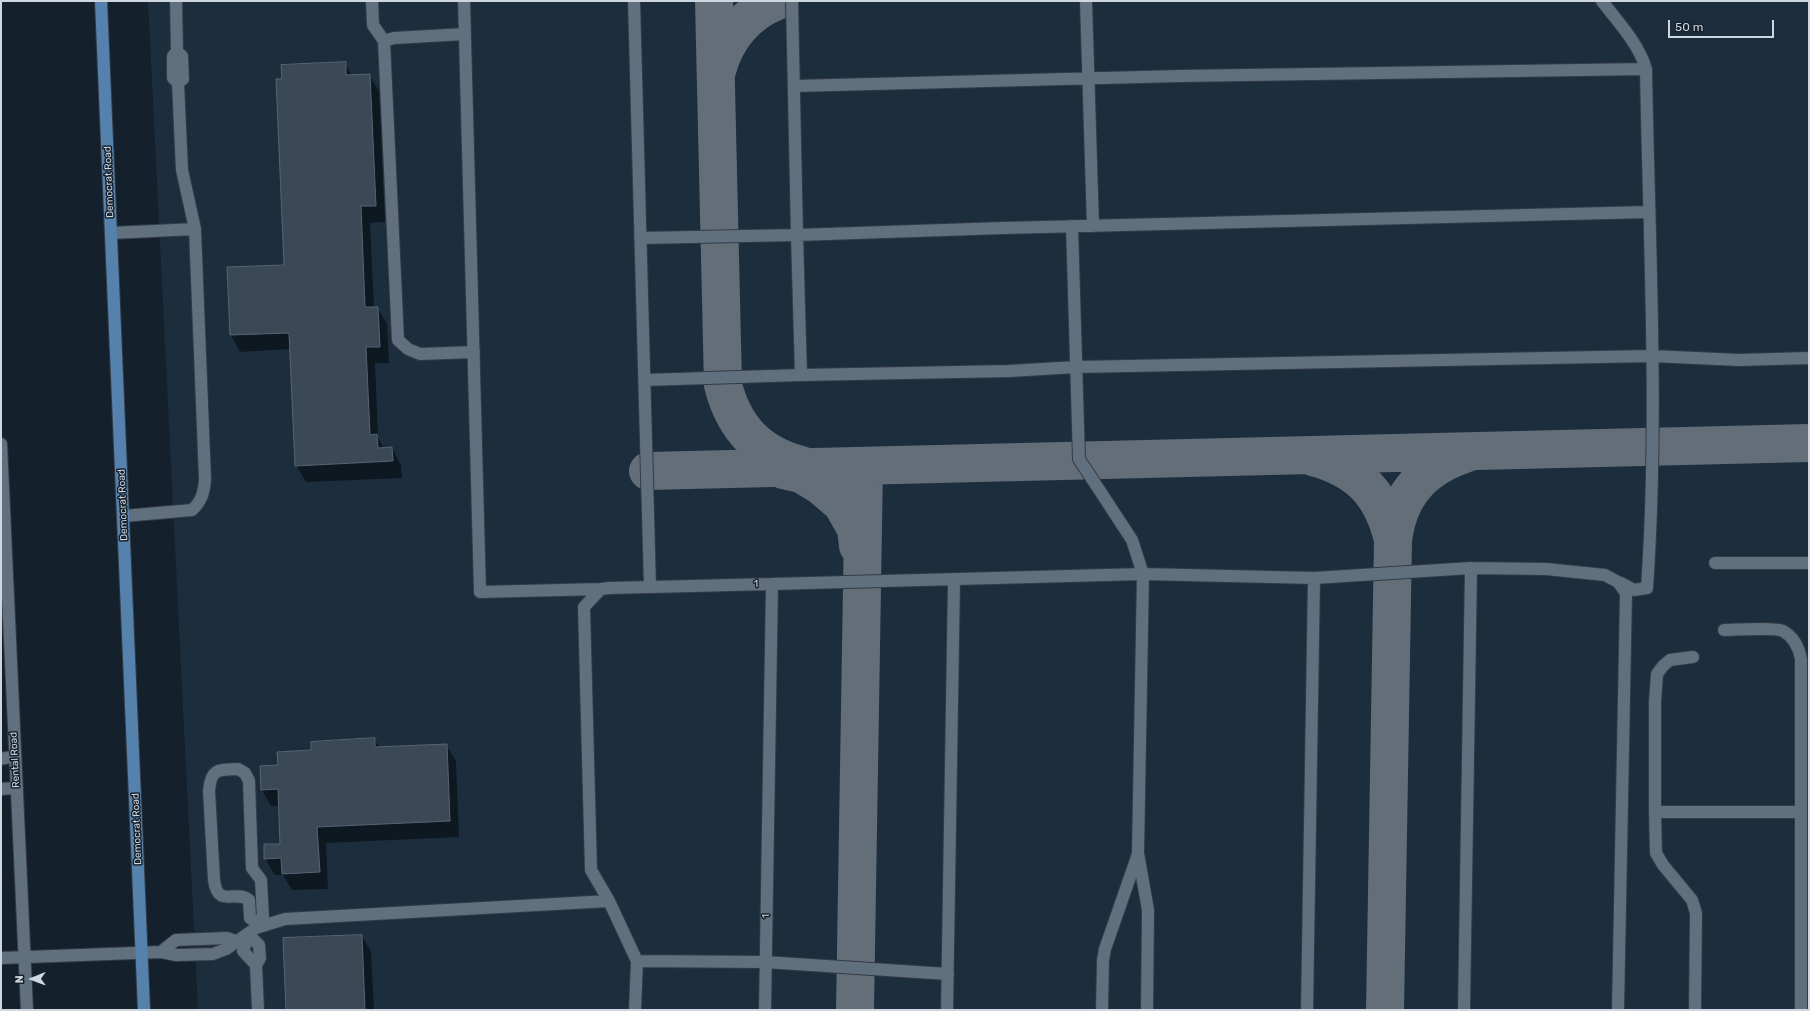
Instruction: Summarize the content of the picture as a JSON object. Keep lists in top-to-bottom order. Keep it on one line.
{"streets":{"main road":["Democrat Road"],"street":["1","Rental Road"]},"scale_bar":"50 m","north":"left"}
